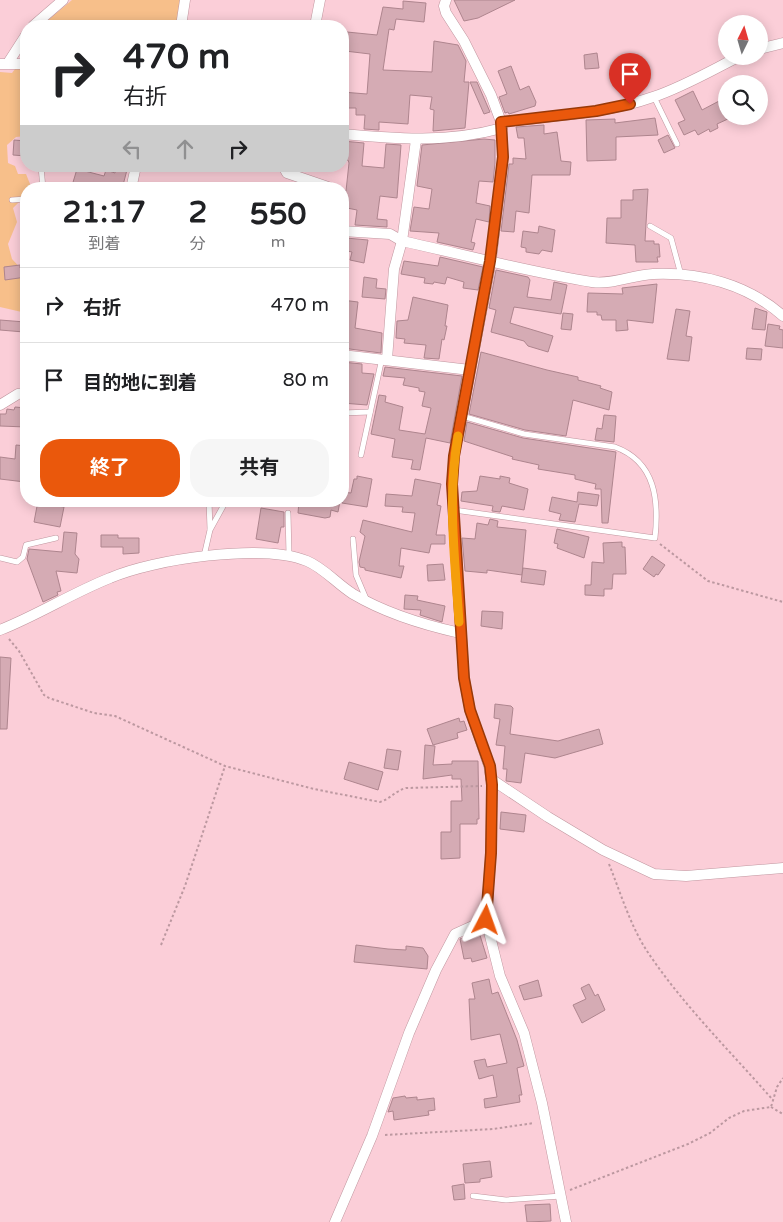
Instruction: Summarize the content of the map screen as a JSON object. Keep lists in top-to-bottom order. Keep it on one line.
{"north":"top","page":{"turn":["470 m","右折"],"eta":["21:17","到着","2","分","550","m"],"list":[{"name":"右折","value":"470 m"},{"name":"目的地に到着","value":"80 m"}],"buttons":["終了","共有"]}}
